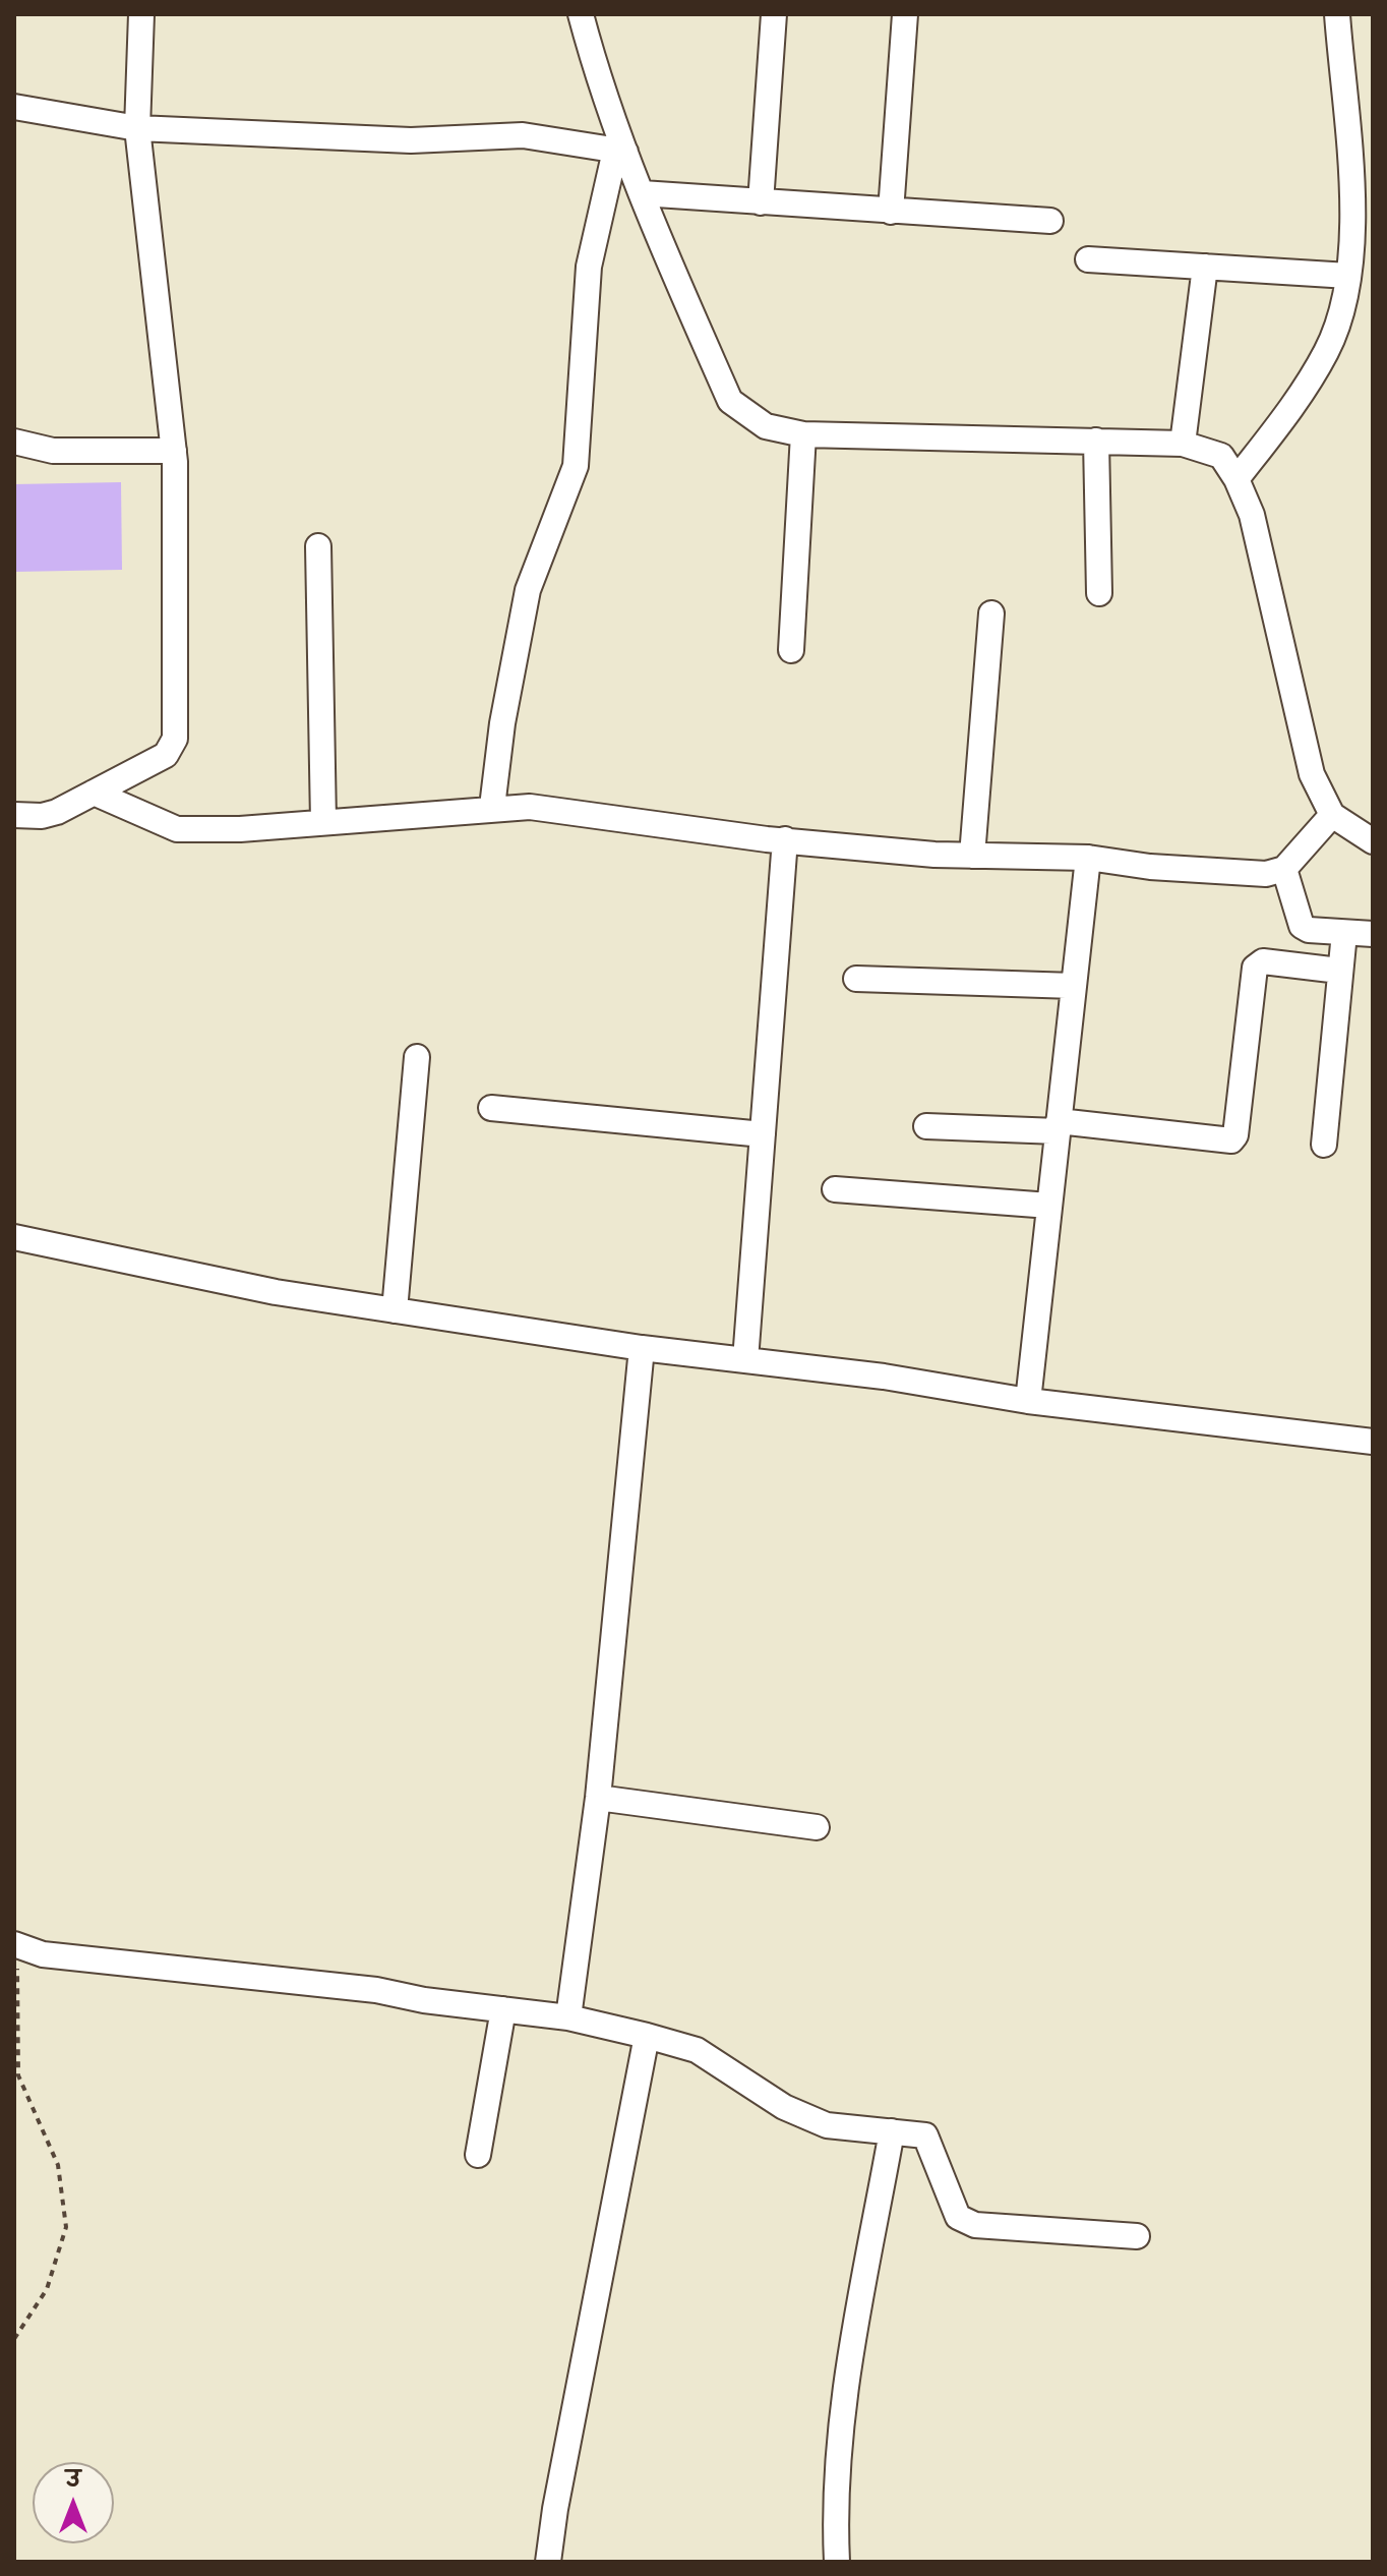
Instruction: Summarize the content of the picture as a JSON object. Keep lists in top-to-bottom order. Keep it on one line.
{"north":"top"}
